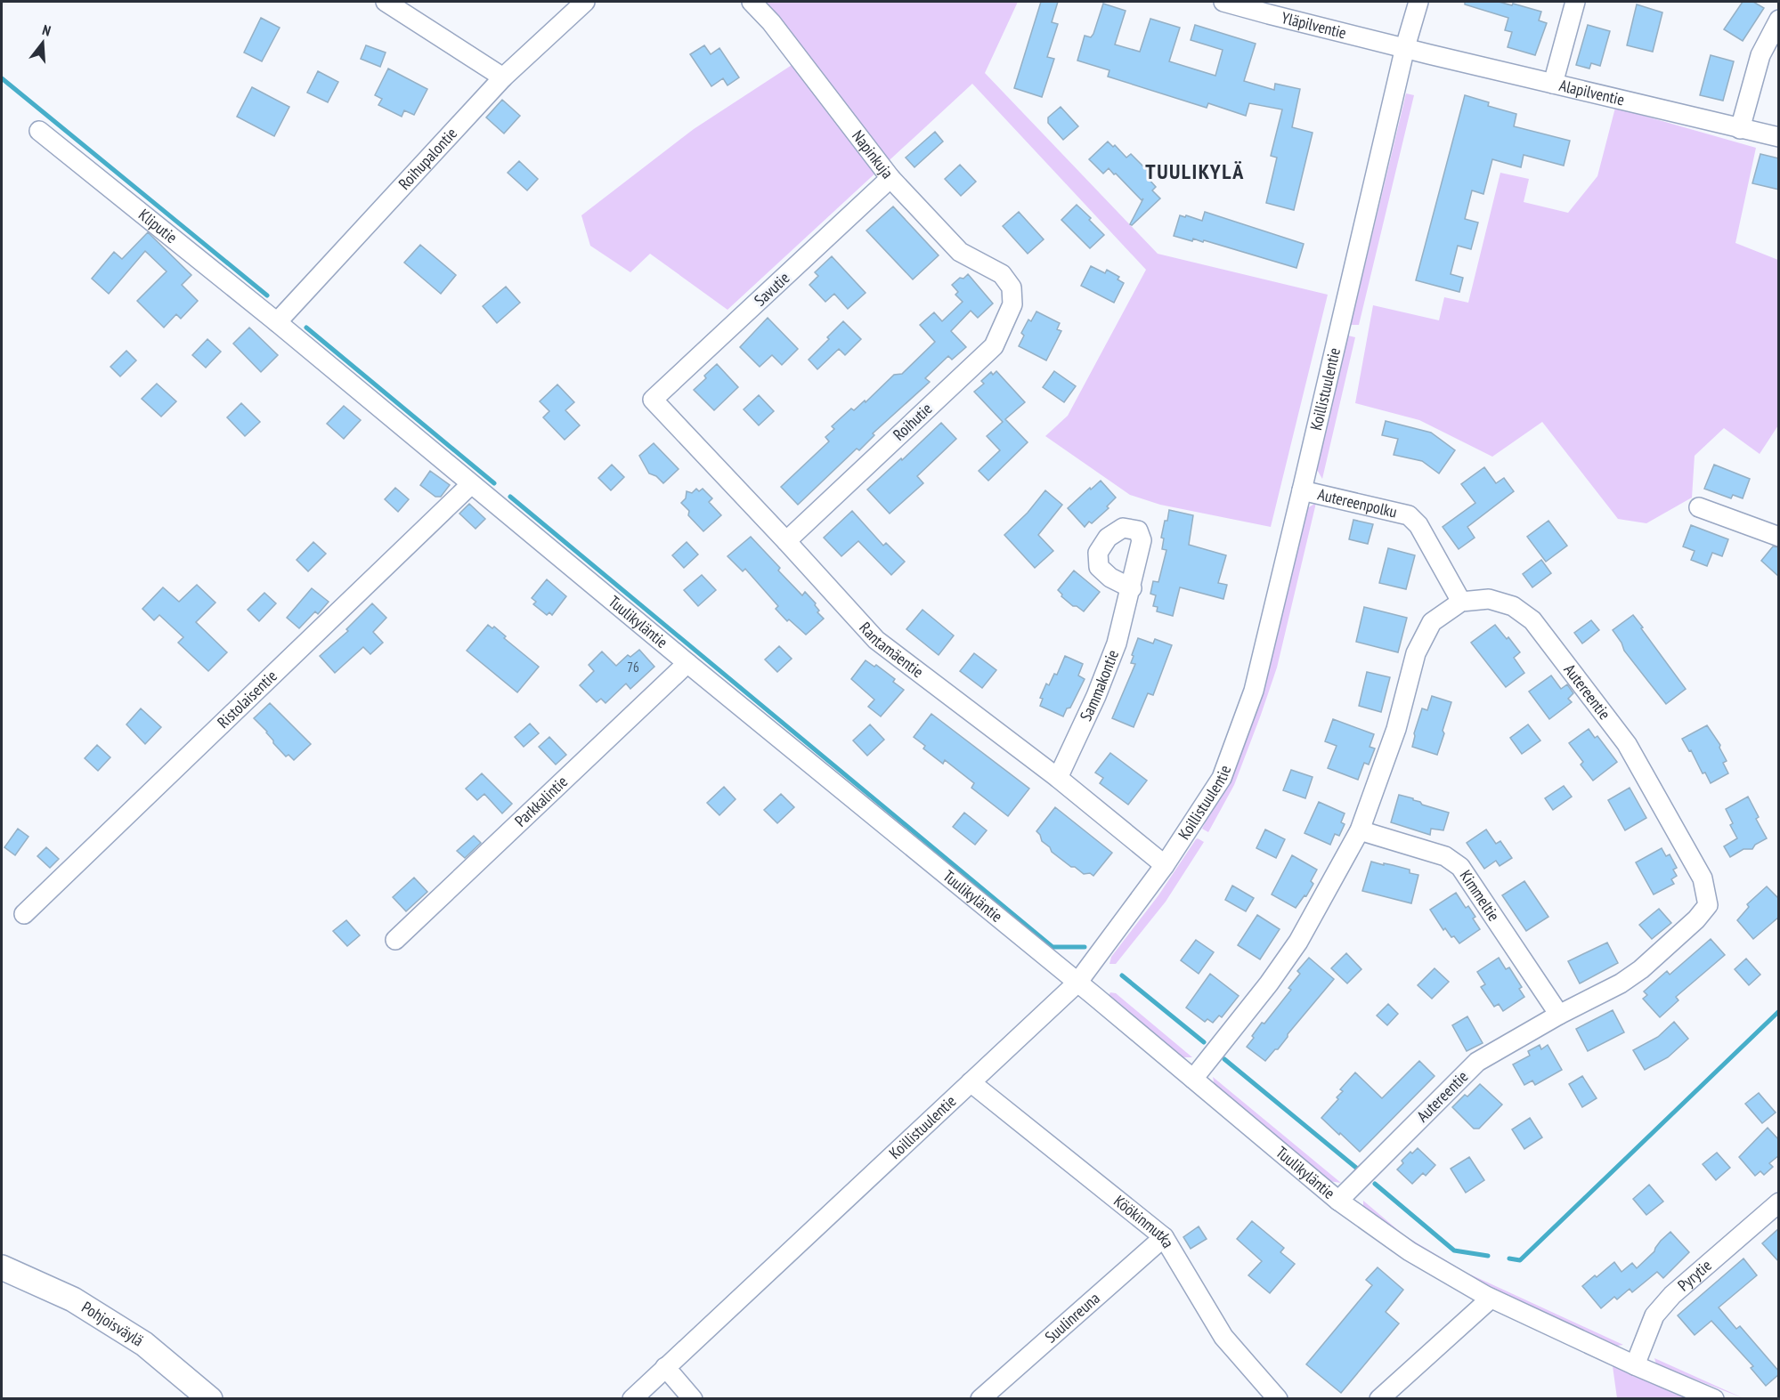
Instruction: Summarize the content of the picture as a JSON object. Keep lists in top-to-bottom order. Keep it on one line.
{"streets":{"main road":["Pohjoisväylä"],"street":["Yläpilventie","Alapilventie","Napinkuja","Roihupalontie","Kliputie","Savutie","Koillistuulentie","Roihutie","Autereenpolku","Tuulikyläntie","Rantamäentie","Sammakontie","Autereentie","Ristolaisentie","Parkkalintie","Kimmeltie","Köökinmutka","Pyrytie","Suulinreuna"]},"crossings":[["Yläpilventie","Alapilventie"],["Yläpilventie","Koillistuulentie"],["Alapilventie","Koillistuulentie"],["Napinkuja","Savutie"],["Napinkuja","Roihutie"],["Roihupalontie","Kliputie"],["Roihupalontie","Tuulikyläntie"],["Kliputie","Tuulikyläntie"],["Savutie","Rantamäentie"],["Koillistuulentie","Autereenpolku"],["Koillistuulentie","Tuulikyläntie"],["Koillistuulentie","Rantamäentie"],["Koillistuulentie","Köökinmutka"],["Roihutie","Rantamäentie"],["Autereenpolku","Autereentie"],["Tuulikyläntie","Autereentie"],["Tuulikyläntie","Ristolaisentie"],["Tuulikyläntie","Parkkalintie"],["Tuulikyläntie","Pyrytie"],["Rantamäentie","Sammakontie"],["Autereentie","Kimmeltie"],["Köökinmutka","Suulinreuna"]],"districts":["TUULIKYLÄ"],"house_numbers":["76"],"north":"top"}
